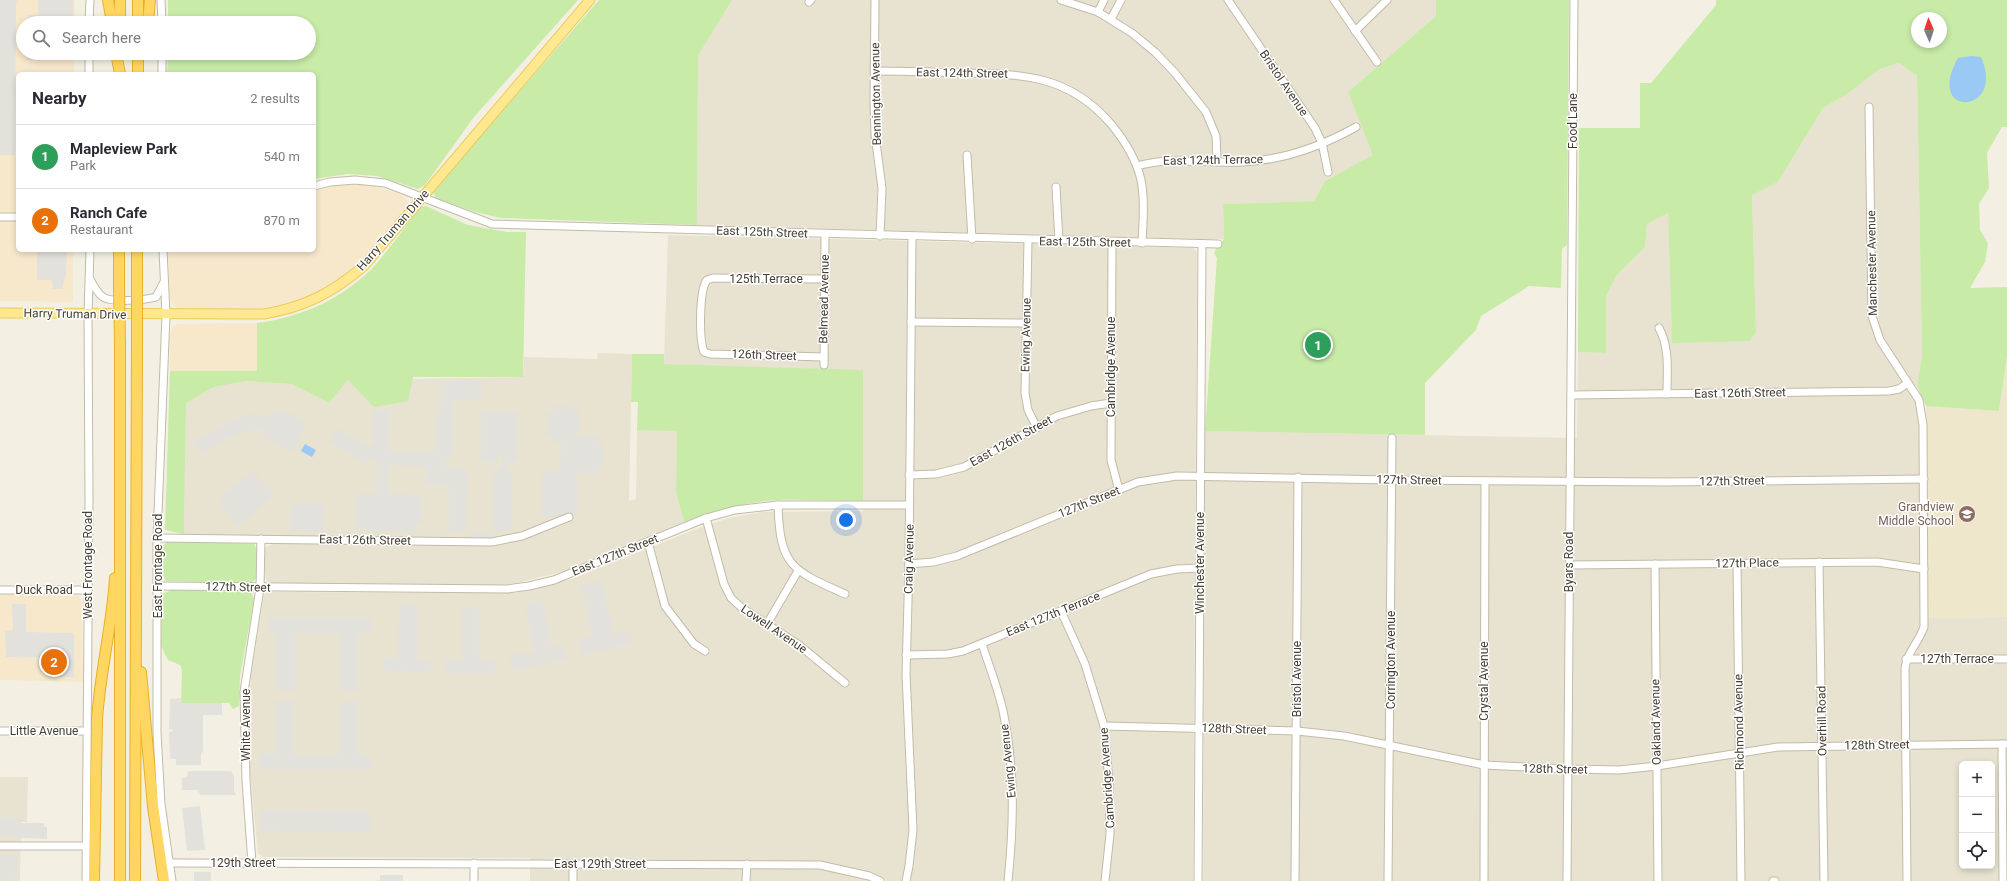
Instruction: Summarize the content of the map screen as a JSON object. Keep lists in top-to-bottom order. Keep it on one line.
{"streets":{"main road":["Harry Truman Drive"],"street":["East 124th Street","Bristol Avenue","Bennington Avenue","Food Lane","East 124th Terrace","East 125th Street","Manchester Avenue","125th Terrace","Belmead Avenue","Ewing Avenue","126th Street","Cambridge Avenue","East 126th Street","127th Street","East 127th Street","Craig Avenue","Byars Road","Winchester Avenue","127th Place","West Frontage Road","East Frontage Road","Duck Road","East 127th Terrace","Lowell Avenue","127th Terrace","Corrington Avenue","Crystal Avenue","Overhill Road","Oakland Avenue","Richmond Avenue","White Avenue","128th Street","Little Avenue","129th Street","East 129th Street"]},"crossings":[["East 124th Street","Bennington Avenue"],["East 124th Street","East 124th Terrace"],["Bristol Avenue","East 124th Terrace"],["Bristol Avenue","127th Street"],["Bristol Avenue","128th Street"],["Bennington Avenue","East 125th Street"],["Food Lane","Byars Road"],["Harry Truman Drive","East 125th Street"],["Harry Truman Drive","West Frontage Road"],["Harry Truman Drive","East Frontage Road"],["East 125th Street","Belmead Avenue"],["East 125th Street","Ewing Avenue"],["East 125th Street","Cambridge Avenue"],["East 125th Street","Craig Avenue"],["East 125th Street","Winchester Avenue"],["Manchester Avenue","East 126th Street"],["Manchester Avenue","127th Street"],["Manchester Avenue","127th Place"],["Manchester Avenue","127th Terrace"],["Manchester Avenue","128th Street"],["125th Terrace","Belmead Avenue"],["125th Terrace","126th Street"],["Belmead Avenue","126th Street"],["Ewing Avenue","East 126th Street"],["Ewing Avenue","East 127th Terrace"],["Cambridge Avenue","East 126th Street"],["Cambridge Avenue","127th Street"],["Cambridge Avenue","East 127th Terrace"],["Cambridge Avenue","128th Street"],["East 126th Street","Craig Avenue"],["East 126th Street","Byars Road"],["East 126th Street","East Frontage Road"],["East 126th Street","White Avenue"],["127th Street","East 127th Street"],["127th Street","Craig Avenue"],["127th Street","Byars Road"],["127th Street","Winchester Avenue"],["127th Street","East Frontage Road"],["127th Street","Corrington Avenue"],["127th Street","Crystal Avenue"],["127th Street","White Avenue"],["East 127th Street","Craig Avenue"],["East 127th Street","Lowell Avenue"],["Craig Avenue","East 127th Terrace"],["Byars Road","127th Place"],["Byars Road","128th Street"],["Winchester Avenue","East 127th Terrace"],["Winchester Avenue","128th Street"],["127th Place","Overhill Road"],["127th Place","Oakland Avenue"],["127th Place","Richmond Avenue"],["West Frontage Road","Duck Road"],["West Frontage Road","Little Avenue"],["East Frontage Road","129th Street"],["Corrington Avenue","128th Street"],["Crystal Avenue","128th Street"],["Overhill Road","128th Street"],["Oakland Avenue","128th Street"],["Richmond Avenue","128th Street"],["White Avenue","129th Street"],["129th Street","East 129th Street"]],"places":{"school or university":["Grandview Middle School"]},"north":"top","page":{"search":"Search here","heading":["Nearby","2 results"],"list":[{"mark":"1","name":"Mapleview Park","note":"Park","value":"540 m"},{"mark":"2","name":"Ranch Cafe","note":"Restaurant","value":"870 m"}],"pins":["1","2"],"map_buttons":["+","−"]}}
